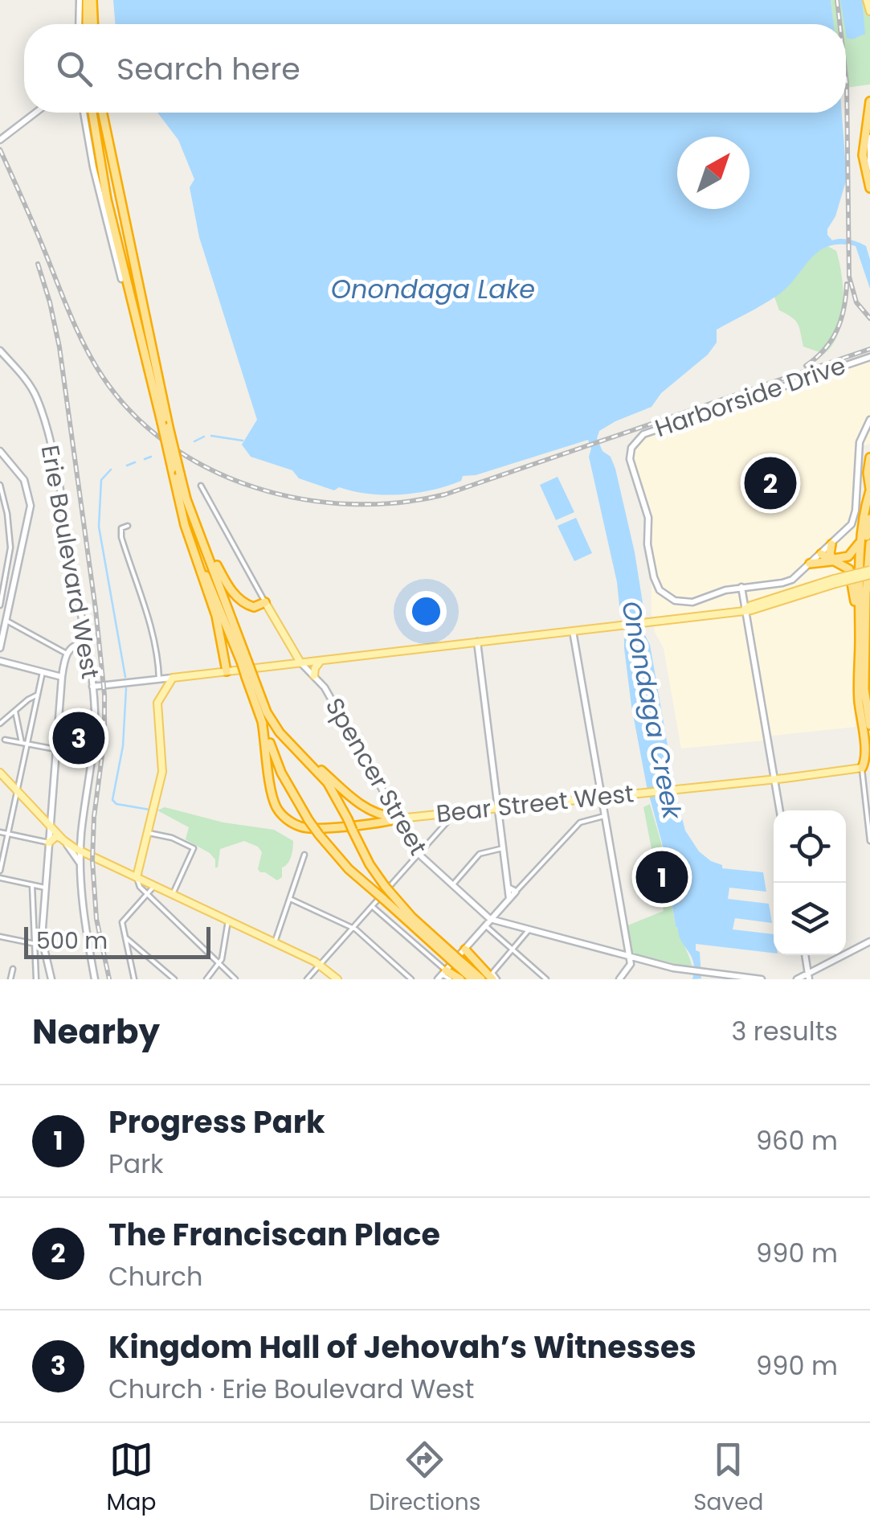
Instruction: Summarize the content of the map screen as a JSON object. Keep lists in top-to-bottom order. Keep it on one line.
{"streets":{"main road":["Bear Street West"],"street":["Harborside Drive","Erie Boulevard West","Spencer Street"]},"crossings":[["Spencer Street","Bear Street West"]],"water":["Onondaga Lake","Onondaga Creek"],"scale_bar":"500 m","north":"top right","page":{"search":"Search here","pins":["2","3","1"],"scale":"500 m","heading":["Nearby","3 results"],"list":[{"mark":"1","name":"Progress Park","note":"Park","value":"960 m"},{"mark":"2","name":"The Franciscan Place","note":"Church","value":"990 m"},{"mark":"3","name":"Kingdom Hall of Jehovah’s Witnesses","note":"Church · Erie Boulevard West","value":"990 m"}],"nav":["Map","Directions","Saved"]}}
